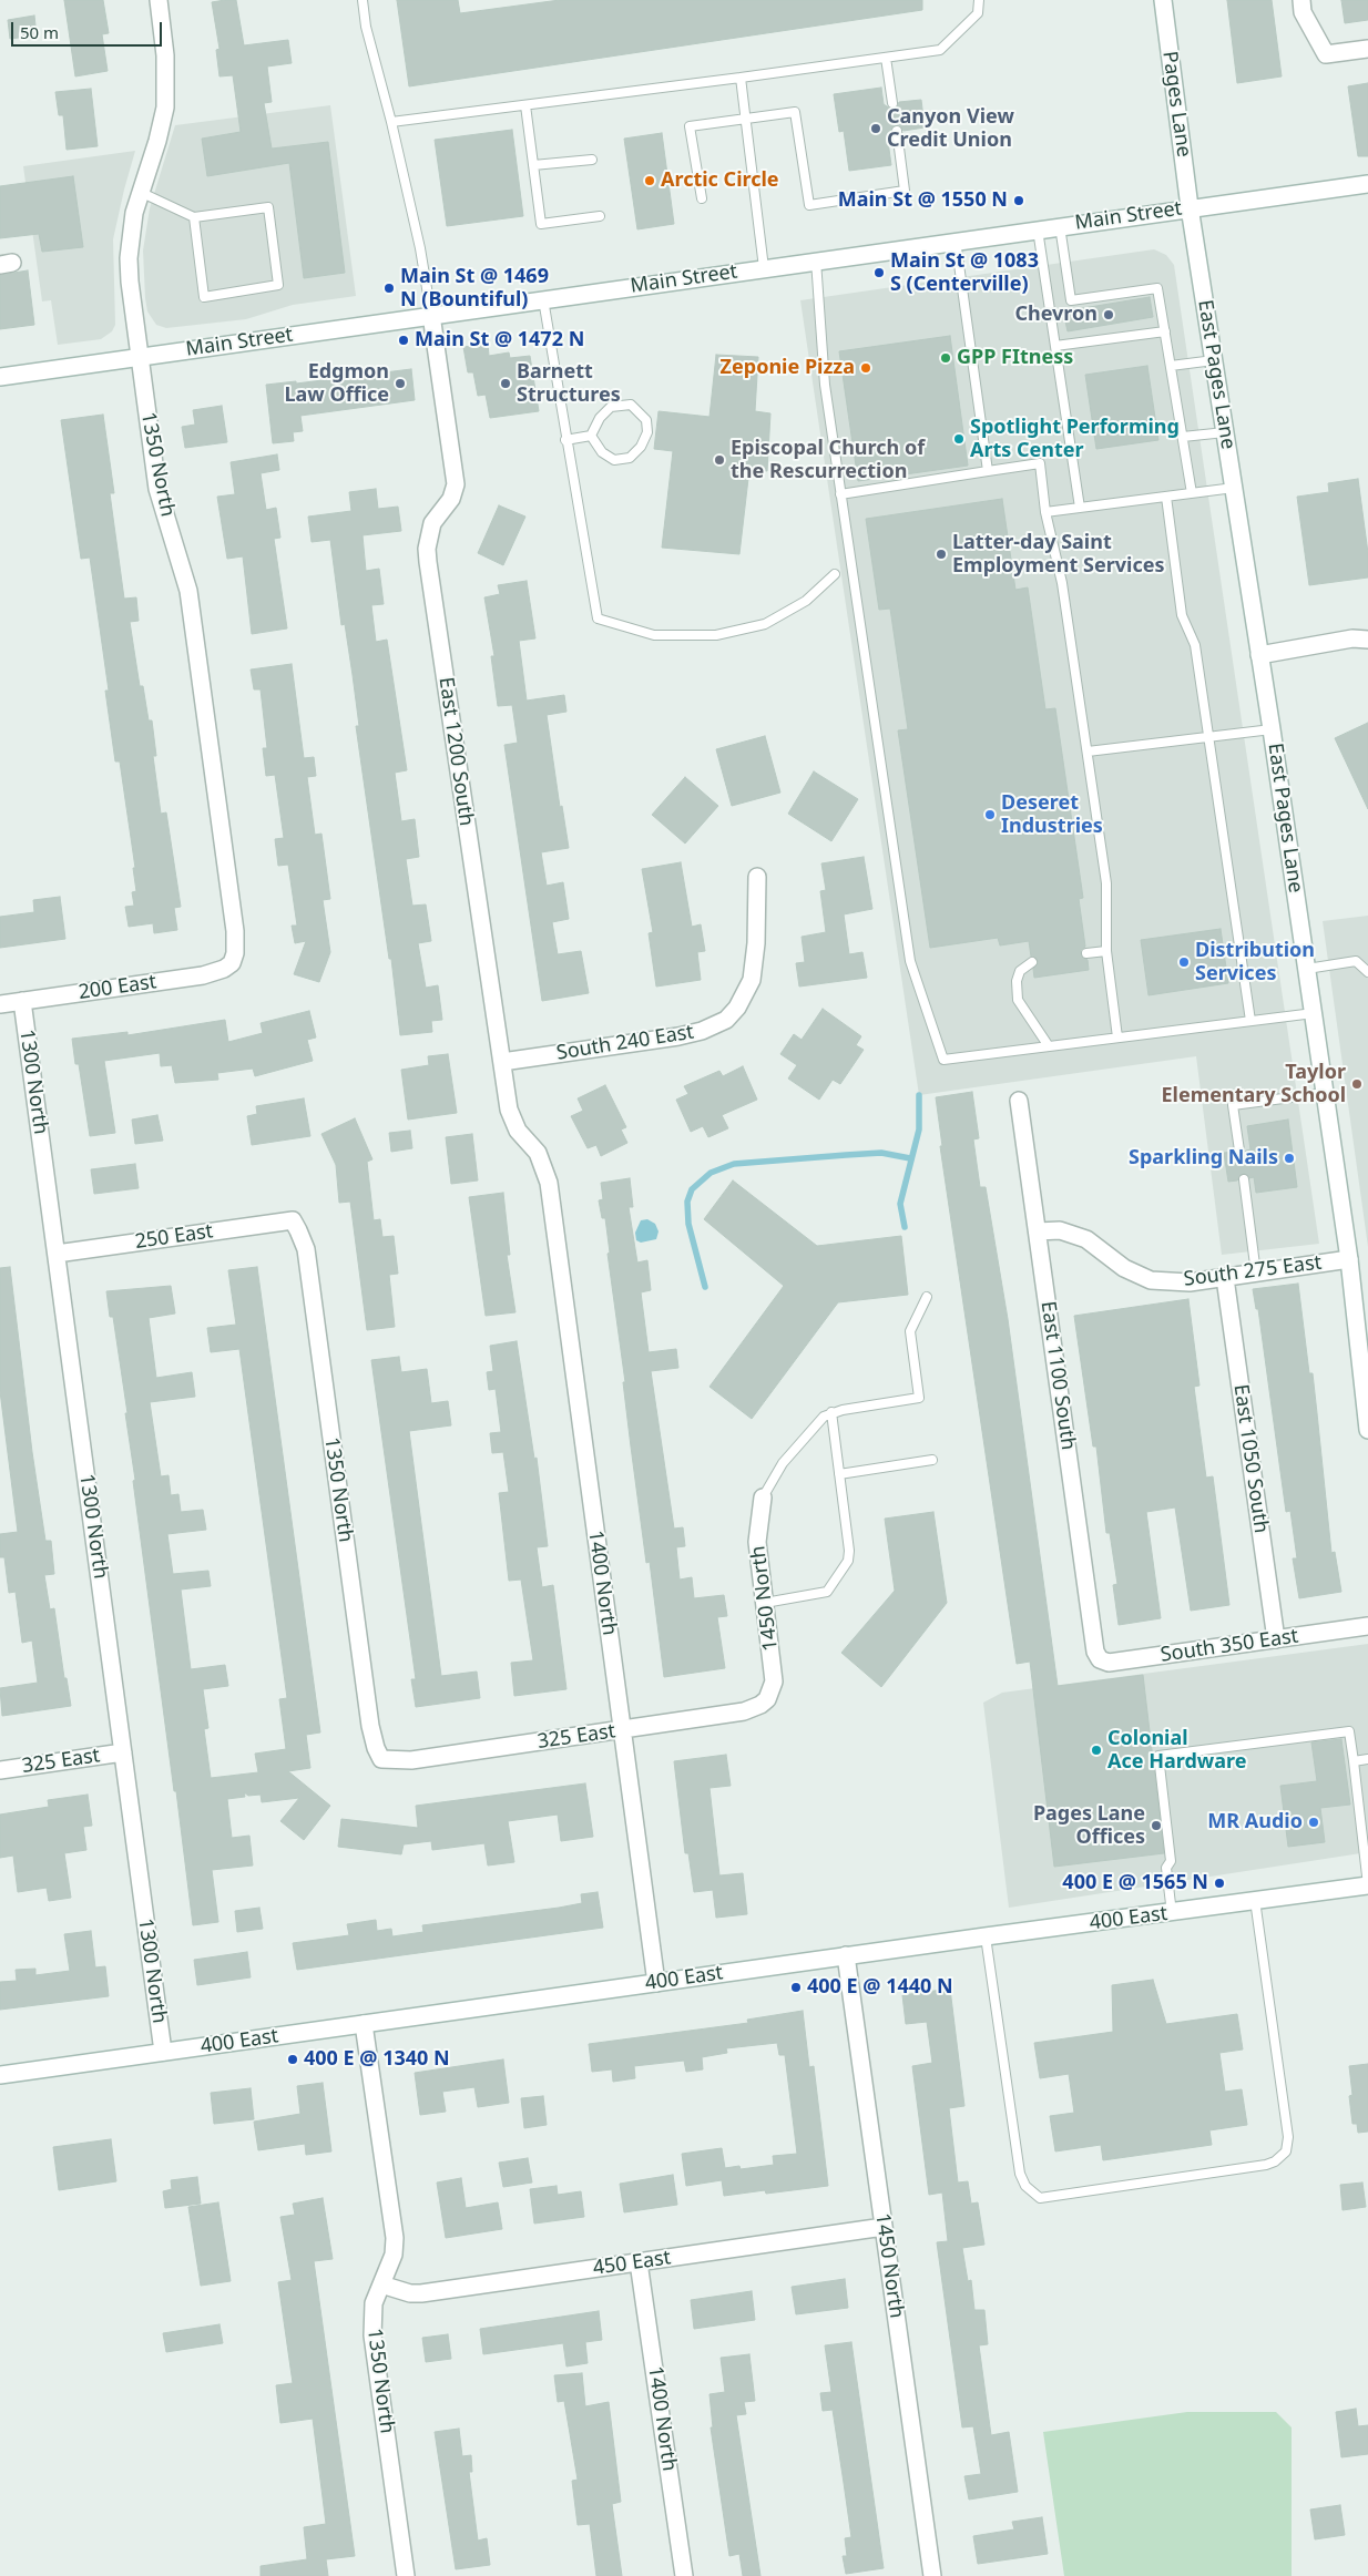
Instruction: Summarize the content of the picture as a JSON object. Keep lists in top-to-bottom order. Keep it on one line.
{"streets":{"street":["Pages Lane","Main Street","East Pages Lane","1350 North","East 1200 South","200 East","South 240 East","1300 North","250 East","South 275 East","East 1100 South","East 1050 South","1400 North","1450 North","South 350 East","325 East","400 East","450 East"]},"crossings":[["Pages Lane","Main Street"],["Pages Lane","East Pages Lane"],["Main Street","East Pages Lane"],["Main Street","1350 North"],["Main Street","East 1200 South"],["East Pages Lane","South 275 East"],["1350 North","200 East"],["1350 North","250 East"],["1350 North","325 East"],["1350 North","400 East"],["1350 North","450 East"],["East 1200 South","South 240 East"],["East 1200 South","1400 North"],["200 East","1300 North"],["1300 North","250 East"],["1300 North","325 East"],["1300 North","400 East"],["South 275 East","East 1100 South"],["South 275 East","East 1050 South"],["East 1100 South","South 350 East"],["East 1050 South","South 350 East"],["1400 North","325 East"],["1400 North","400 East"],["1400 North","450 East"],["1450 North","325 East"],["1450 North","400 East"],["1450 North","450 East"]],"places":["Canyon View Credit Union","Arctic Circle","Main St @ 1550 N","Main St @ 1083 S (Centerville)","Main St @ 1469 N (Bountiful)","Chevron","Main St @ 1472 N","GPP FItness","Zeponie Pizza","Edgmon Law Office","Barnett Structures","Spotlight Performing Arts Center","Episcopal Church of the Rescurrection","Latter-day Saint Employment Services","Deseret Industries","Distribution Services","Taylor Elementary School","Sparkling Nails","Colonial Ace Hardware","MR Audio","Pages Lane Offices","400 E @ 1565 N","400 E @ 1440 N","400 E @ 1340 N"],"scale_bar":"50 m"}
